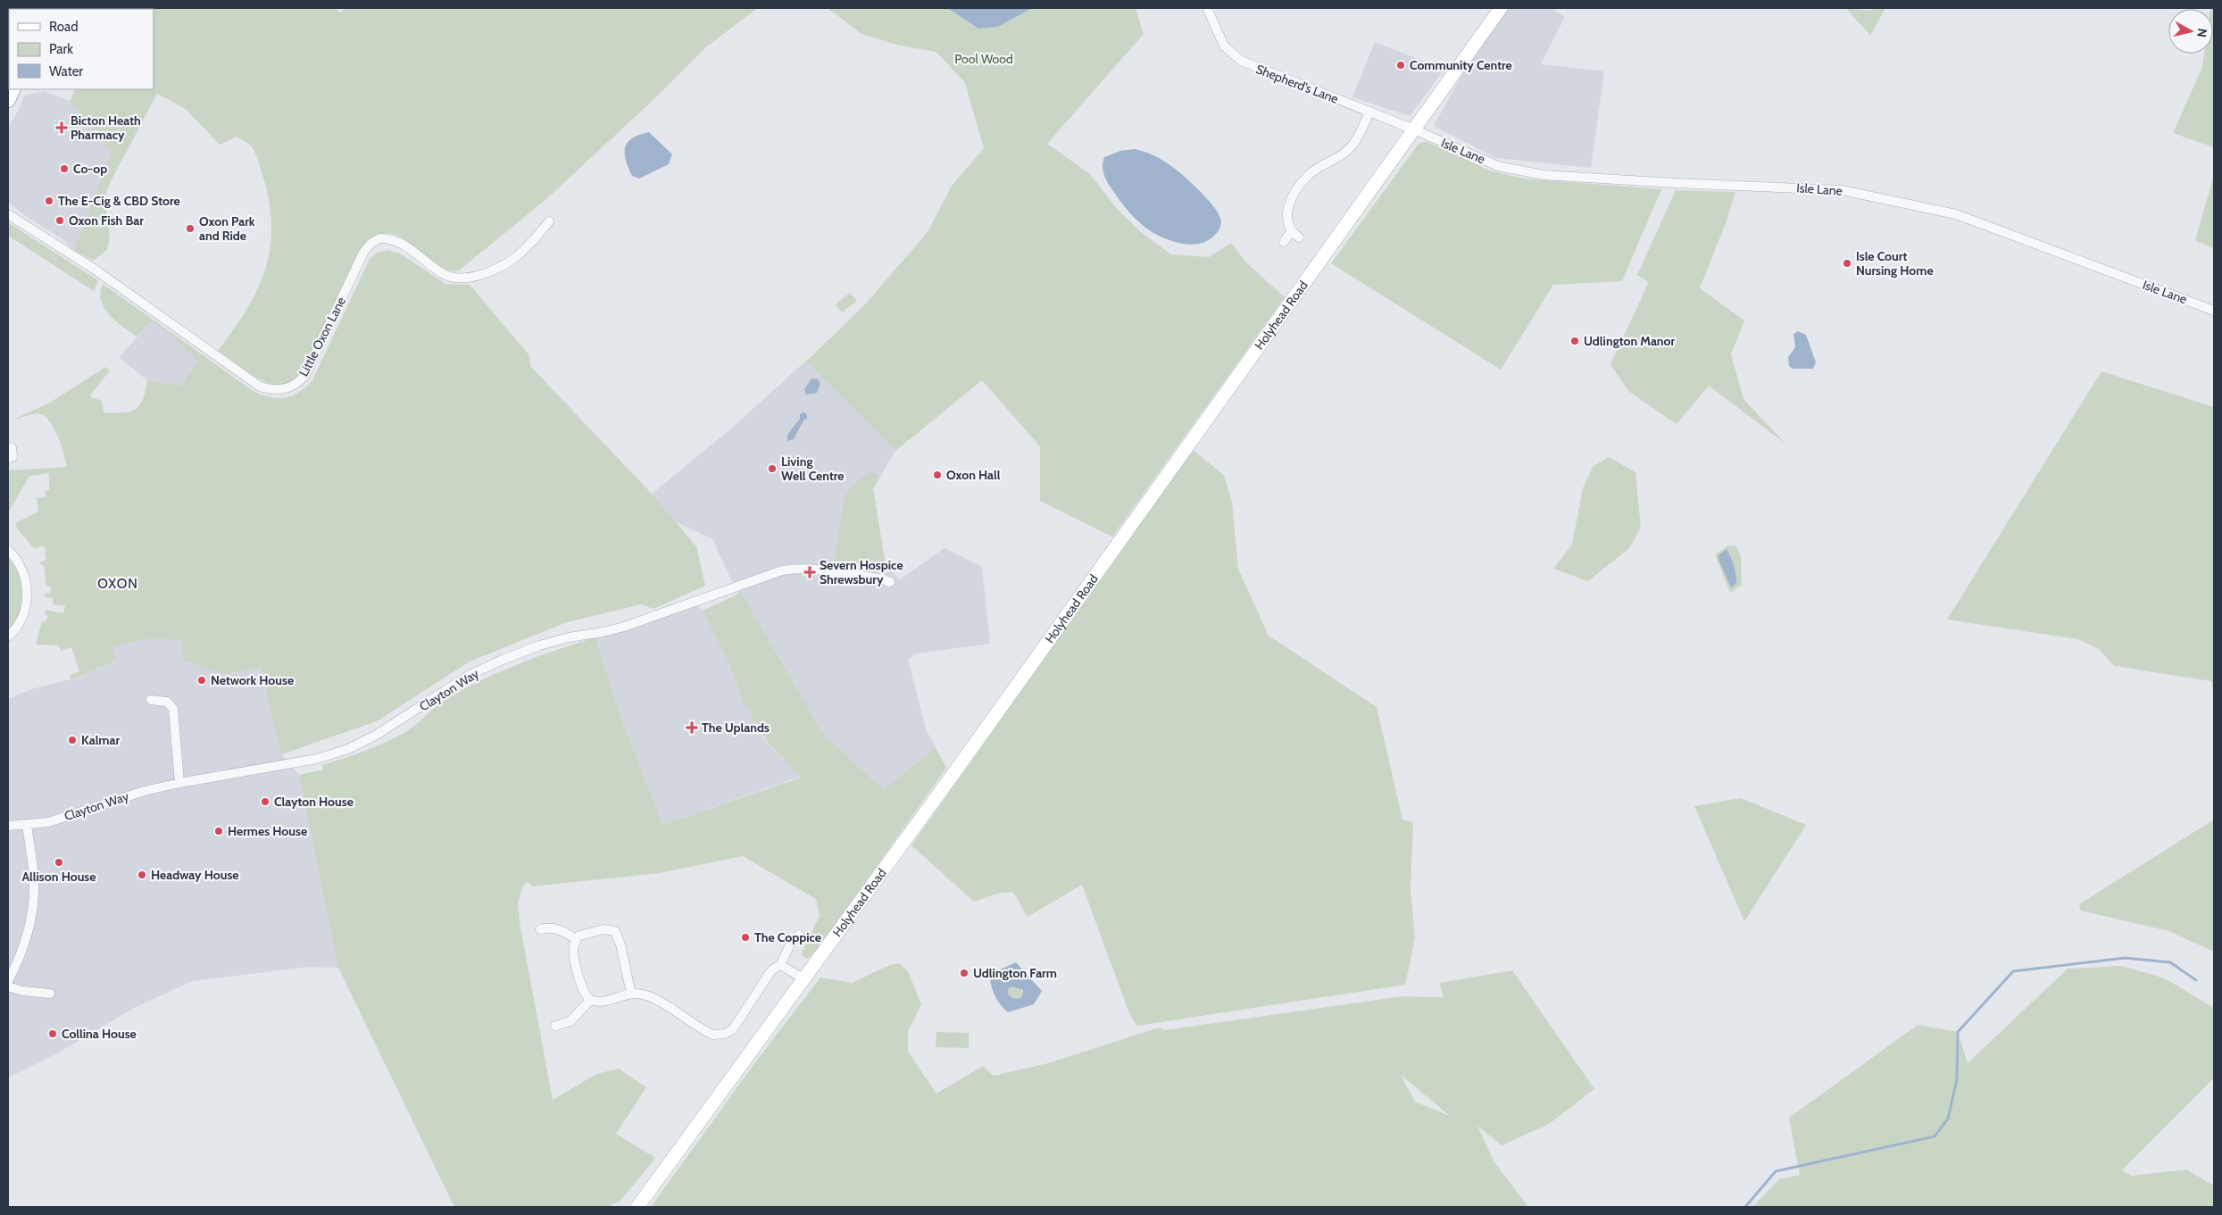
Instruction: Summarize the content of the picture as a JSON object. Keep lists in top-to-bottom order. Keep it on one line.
{"streets":{"main road":["Holyhead Road"],"street":["Shepherd's Lane","Isle Lane","Little Oxon Lane","Clayton Way"]},"crossings":[["Shepherd's Lane","Isle Lane"],["Shepherd's Lane","Holyhead Road"],["Isle Lane","Holyhead Road"]],"districts":["OXON"],"parks":["Pool Wood"],"places":{"other":["Community Centre","Co-op","The E-Cig & CBD Store","Oxon Fish Bar","Oxon Park and Ride","Isle Court Nursing Home","Udlington Manor","Living Well Centre","Oxon Hall","Network House","Kalmar","Clayton House","Hermes House","Allison House","Headway House","The Coppice","Udlington Farm","Collina House"],"health":["Bicton Heath Pharmacy","Severn Hospice Shrewsbury","The Uplands"]},"legend":["Road","Park","Water"],"north":"right"}
